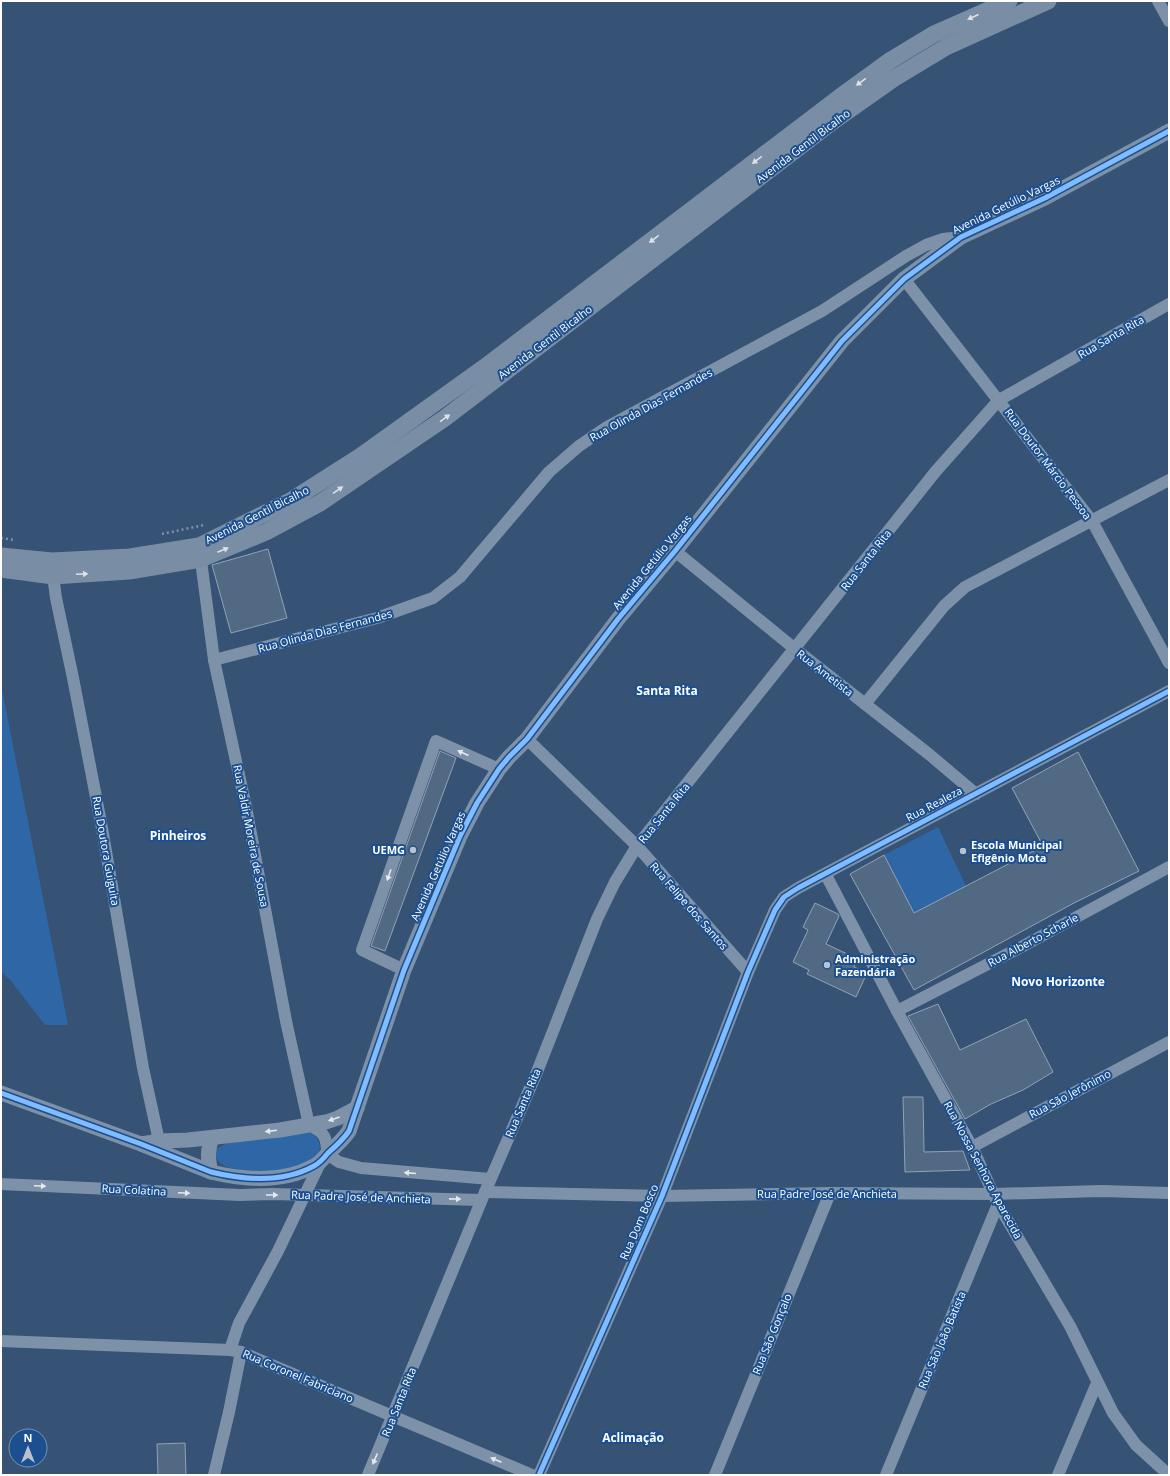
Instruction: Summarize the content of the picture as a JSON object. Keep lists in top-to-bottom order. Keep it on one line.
{"streets":{"main road":["Avenida Gentil Bicalho"],"street":["Avenida Getúlio Vargas","Rua Santa Rita","Rua Olinda Dias Fernandes","Rua Doutor Márcio Pessoa","Rua Ametista","Rua Realeza","Rua Valdir Moreira de Sousa","Rua Doutora Guiguita","Rua Felipe dos Santos","Rua Alberto Scharle","Rua São Jerônimo","Rua Nossa Senhora Aparecida","Rua Colatina","Rua Padre José de Anchieta","Rua Dom Bosco","Rua São Gonçalo","Rua São João Batista","Rua Coronel Fabriciano"]},"crossings":[["Avenida Gentil Bicalho","Rua Valdir Moreira de Sousa"],["Avenida Gentil Bicalho","Rua Doutora Guiguita"],["Avenida Getúlio Vargas","Rua Olinda Dias Fernandes"],["Avenida Getúlio Vargas","Rua Doutor Márcio Pessoa"],["Avenida Getúlio Vargas","Rua Ametista"],["Avenida Getúlio Vargas","Rua Doutora Guiguita"],["Avenida Getúlio Vargas","Rua Felipe dos Santos"],["Rua Santa Rita","Rua Doutor Márcio Pessoa"],["Rua Santa Rita","Rua Ametista"],["Rua Santa Rita","Rua Felipe dos Santos"],["Rua Santa Rita","Rua Padre José de Anchieta"],["Rua Santa Rita","Rua Coronel Fabriciano"],["Rua Olinda Dias Fernandes","Rua Doutor Márcio Pessoa"],["Rua Olinda Dias Fernandes","Rua Valdir Moreira de Sousa"],["Rua Ametista","Rua Realeza"],["Rua Realeza","Rua Felipe dos Santos"],["Rua Realeza","Rua Nossa Senhora Aparecida"],["Rua Realeza","Rua Dom Bosco"],["Rua Felipe dos Santos","Rua Dom Bosco"],["Rua Alberto Scharle","Rua Nossa Senhora Aparecida"],["Rua São Jerônimo","Rua Nossa Senhora Aparecida"],["Rua Nossa Senhora Aparecida","Rua Padre José de Anchieta"],["Rua Nossa Senhora Aparecida","Rua São João Batista"],["Rua Colatina","Rua Padre José de Anchieta"],["Rua Padre José de Anchieta","Rua Dom Bosco"],["Rua Padre José de Anchieta","Rua São Gonçalo"],["Rua Padre José de Anchieta","Rua São João Batista"]],"districts":["Santa Rita","Pinheiros","Novo Horizonte","Aclimação"],"places":["UEMG","Escola Municipal Efigênio Mota","Administração Fazendária"],"north":"top"}
